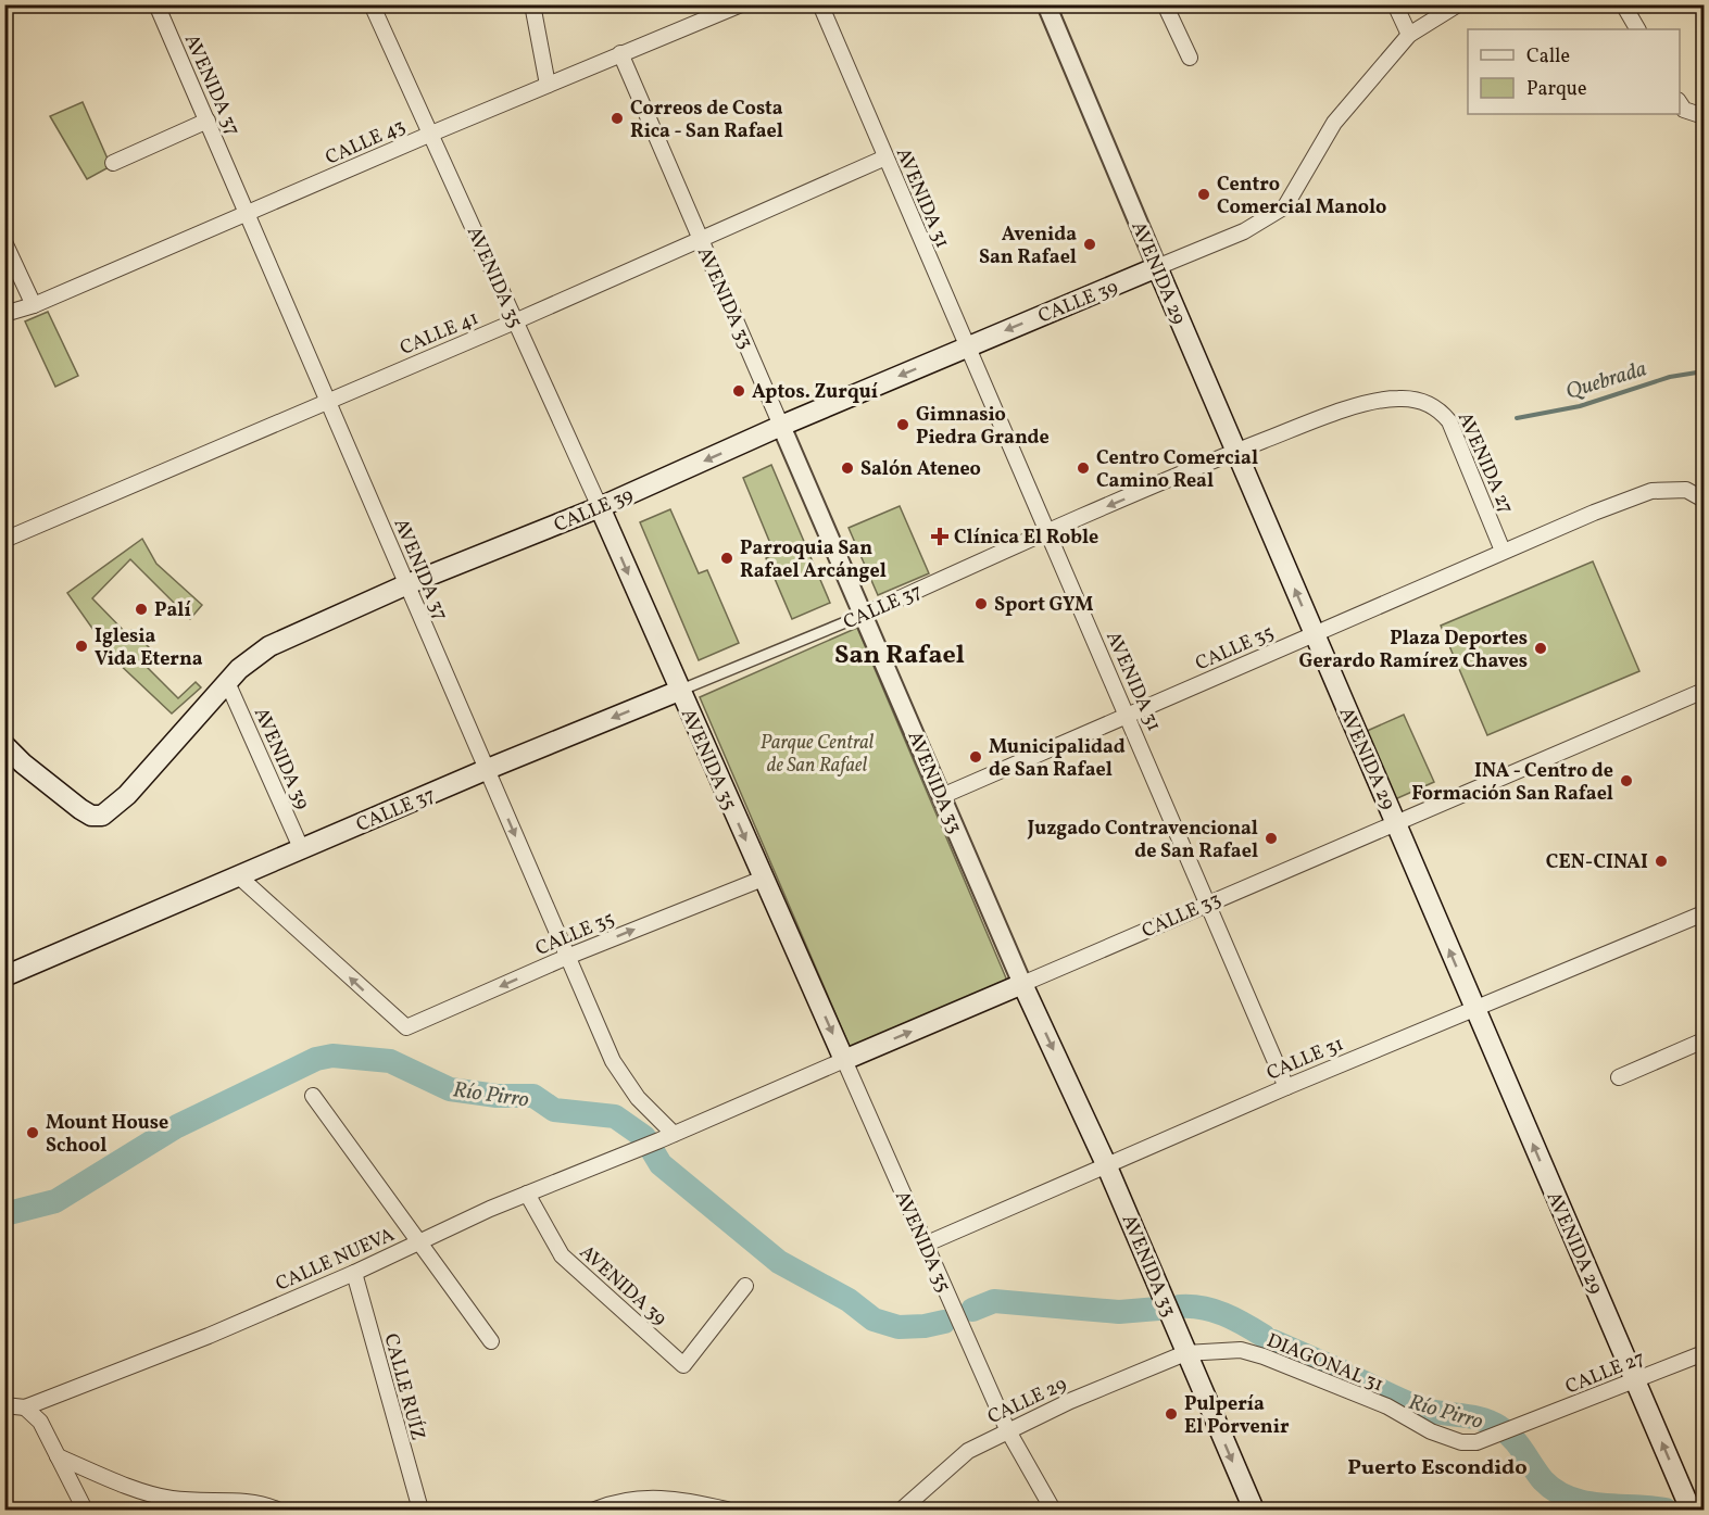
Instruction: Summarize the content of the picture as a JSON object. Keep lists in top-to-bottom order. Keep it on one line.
{"streets":{"main road":["AVENIDA 29","AVENIDA 35","AVENIDA 33","CALLE 39","CALLE 37","CALLE 33"],"street":["AVENIDA 37","CALLE 43","AVENIDA 31","CALLE 41","AVENIDA 27","CALLE 35","AVENIDA 39","CALLE 31","CALLE NUEVA","DIAGONAL 31","CALLE 27","CALLE RUÍZ","CALLE 29"]},"crossings":[["AVENIDA 37","CALLE 43"],["AVENIDA 37","CALLE 39"],["AVENIDA 37","CALLE 41"],["AVENIDA 37","CALLE 37"],["AVENIDA 37","CALLE 35"],["AVENIDA 37","CALLE 33"],["AVENIDA 37","CALLE NUEVA"],["CALLE 43","AVENIDA 35"],["CALLE 43","AVENIDA 33"],["AVENIDA 31","CALLE 39"],["AVENIDA 31","CALLE 41"],["AVENIDA 31","CALLE 37"],["AVENIDA 31","CALLE 35"],["AVENIDA 31","CALLE 33"],["AVENIDA 31","CALLE 31"],["AVENIDA 29","CALLE 39"],["AVENIDA 29","CALLE 37"],["AVENIDA 29","CALLE 35"],["AVENIDA 29","CALLE 33"],["AVENIDA 29","CALLE 31"],["AVENIDA 29","CALLE 27"],["AVENIDA 35","CALLE 39"],["AVENIDA 35","CALLE 41"],["AVENIDA 35","CALLE 37"],["AVENIDA 35","CALLE 35"],["AVENIDA 35","CALLE 33"],["AVENIDA 35","CALLE 31"],["AVENIDA 35","CALLE 29"],["AVENIDA 33","CALLE 39"],["AVENIDA 33","CALLE 41"],["AVENIDA 33","CALLE 37"],["AVENIDA 33","CALLE 35"],["AVENIDA 33","CALLE 33"],["AVENIDA 33","CALLE 31"],["AVENIDA 33","DIAGONAL 31"],["AVENIDA 33","CALLE 29"],["CALLE 39","AVENIDA 39"],["AVENIDA 27","CALLE 37"],["AVENIDA 27","CALLE 35"],["CALLE 37","CALLE 35"],["CALLE 37","AVENIDA 39"],["AVENIDA 39","CALLE NUEVA"],["CALLE 33","CALLE NUEVA"],["CALLE NUEVA","CALLE RUÍZ"],["DIAGONAL 31","CALLE 27"],["DIAGONAL 31","CALLE 29"]],"one_way":["AVENIDA 29","AVENIDA 35","CALLE 39"],"districts":["San Rafael","Puerto Escondido"],"water":["Quebrada","Río Pirro"],"parks":["Parque Central de San Rafael"],"places":{"other":["Correos de Costa Rica - San Rafael","Centro Comercial Manolo","Avenida San Rafael","Aptos. Zurquí","Gimnasio Piedra Grande","Salón Ateneo","Centro Comercial Camino Real","Parroquia San Rafael Arcángel","Sport GYM","Palí","Iglesia Vida Eterna","Plaza Deportes Gerardo Ramírez Chaves","Municipalidad de San Rafael","INA - Centro de Formación San Rafael","Juzgado Contravencional de San Rafael","CEN-CINAI","Mount House School","Pulpería El Porvenir"],"health":["Clínica El Roble"]},"legend":["Calle","Parque"]}
